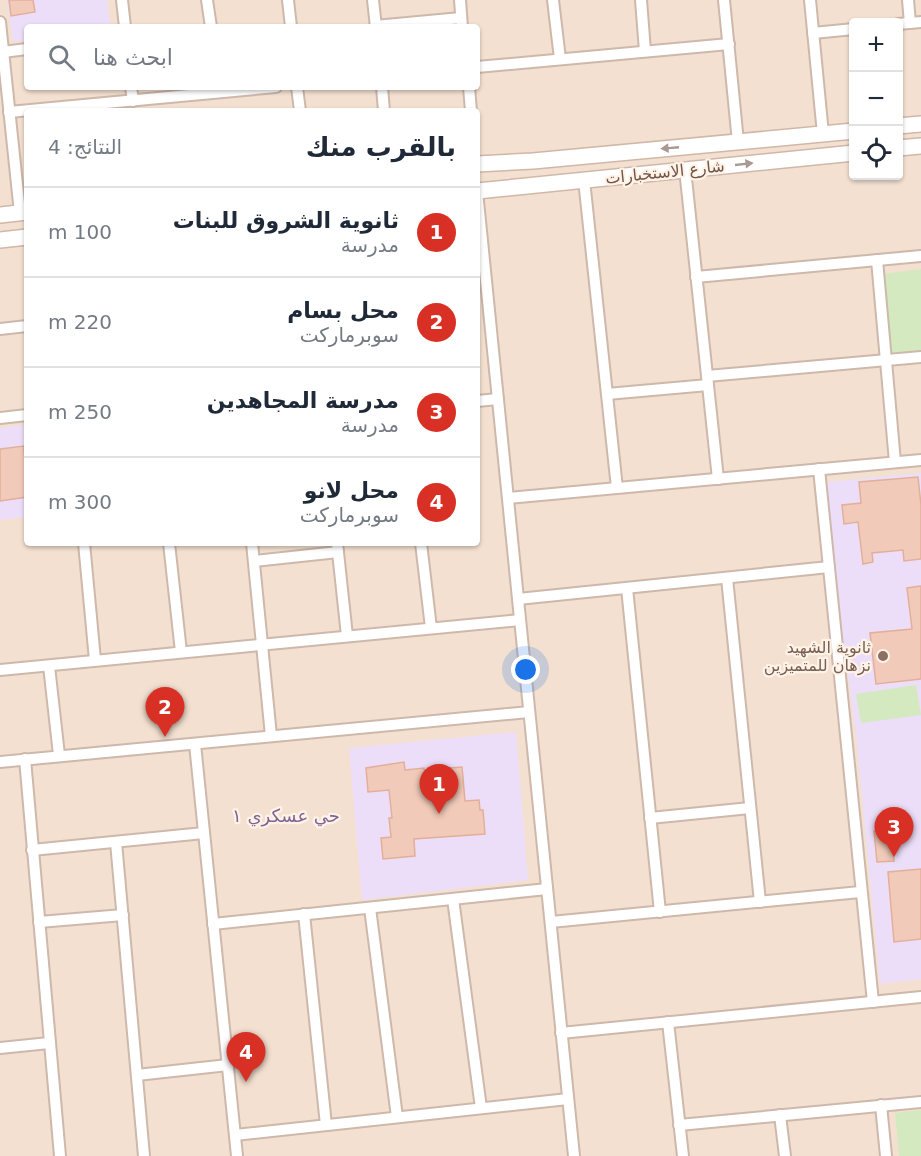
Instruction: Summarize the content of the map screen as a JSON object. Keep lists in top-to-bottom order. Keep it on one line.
{"streets":{"main road":["شارع الاستخبارات"]},"districts":["حي عسكري ١"],"places":["ثانوية الشهيد نزهان للمتميزين"],"page":{"map_buttons":["+","−"],"search":"ابحث هنا","heading":["بالقرب منك","النتائج: 4"],"list":[{"mark":"1","name":"ثانوية الشروق للبنات","note":"مدرسة","value":"100 m"},{"mark":"2","name":"محل بسام","note":"سوبرماركت","value":"220 m"},{"mark":"3","name":"مدرسة المجاهدين","note":"مدرسة","value":"250 m"},{"mark":"4","name":"محل لانو","note":"سوبرماركت","value":"300 m"}],"pins":["2","1","3","4"]}}
